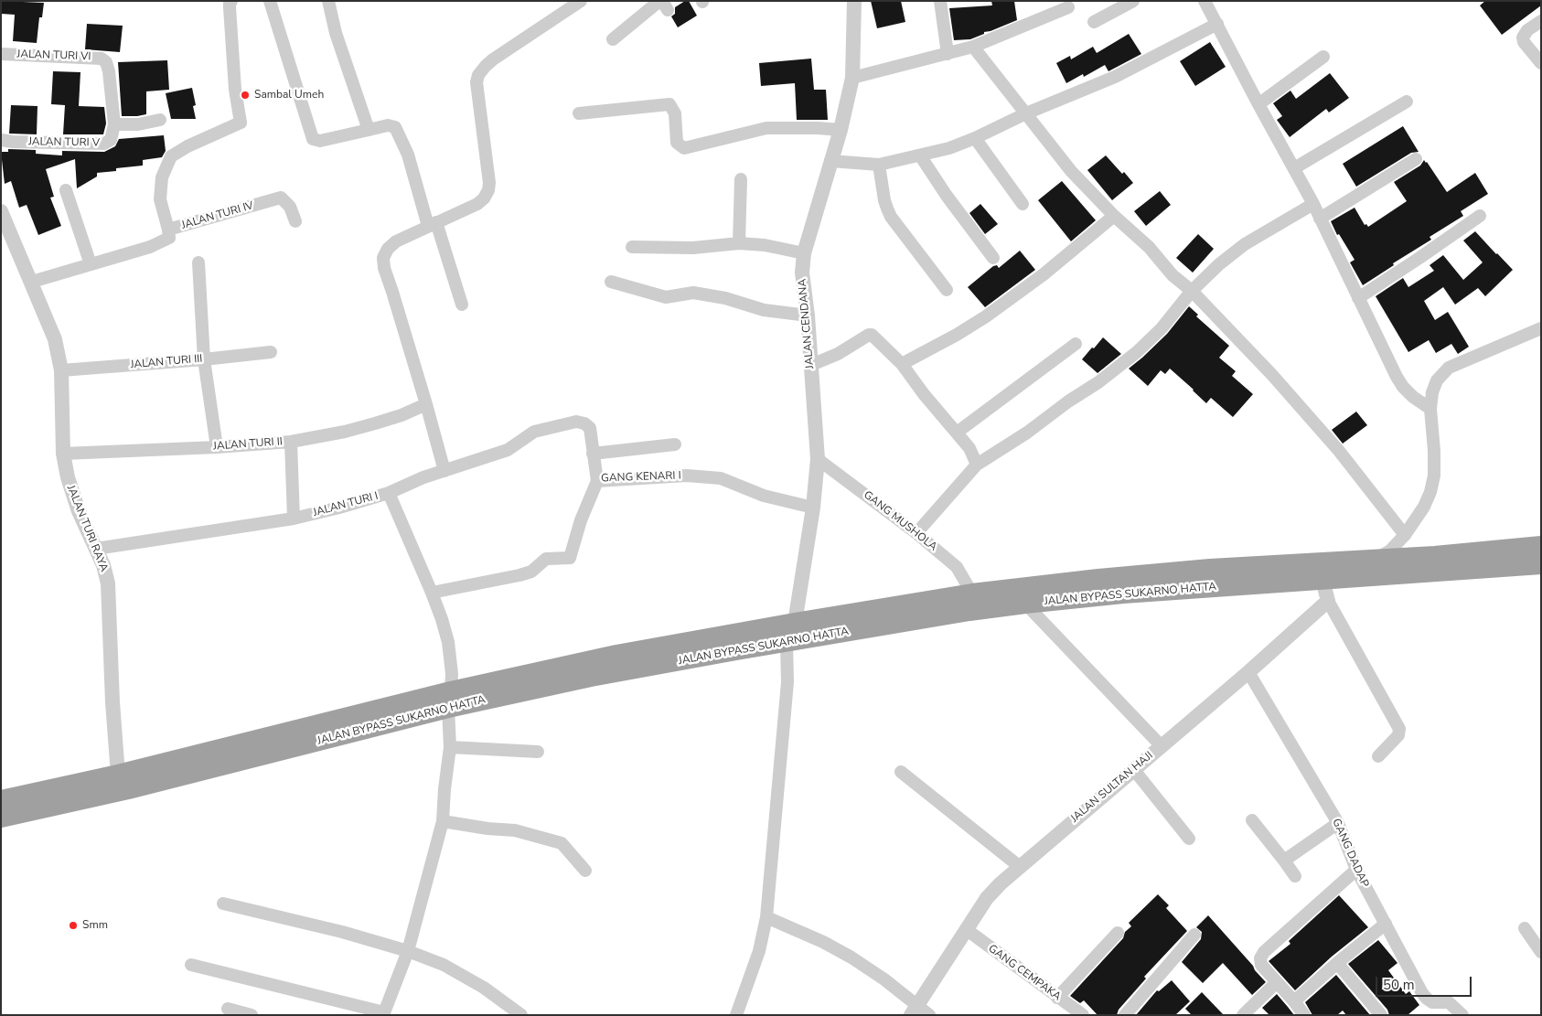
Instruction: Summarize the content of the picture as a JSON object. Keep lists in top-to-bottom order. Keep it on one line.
{"streets":{"highway":["JALAN BYPASS SUKARNO HATTA"],"street":["JALAN TURI VI","JALAN TURI V","JALAN TURI IV","JALAN CENDANA","JALAN TURI III","JALAN TURI II","GANG KENARI I","JALAN TURI I","GANG MUSHOLA","JALAN TURI RAYA","JALAN SULTAN HAJI","GANG DADAP","GANG CEMPAKA"]},"crossings":[["JALAN TURI VI","JALAN TURI V"],["JALAN TURI IV","JALAN TURI RAYA"],["JALAN CENDANA","GANG KENARI I"],["JALAN CENDANA","GANG MUSHOLA"],["JALAN CENDANA","JALAN BYPASS SUKARNO HATTA"],["JALAN TURI III","JALAN TURI RAYA"],["JALAN TURI II","JALAN TURI RAYA"],["GANG KENARI I","JALAN TURI I"],["JALAN TURI I","JALAN TURI RAYA"],["JALAN TURI I","JALAN BYPASS SUKARNO HATTA"],["GANG MUSHOLA","JALAN BYPASS SUKARNO HATTA"],["JALAN TURI RAYA","JALAN BYPASS SUKARNO HATTA"],["JALAN SULTAN HAJI","GANG DADAP"],["JALAN SULTAN HAJI","GANG CEMPAKA"]],"places":["Sambal Umeh","Smm"],"scale_bar":"50 m"}
